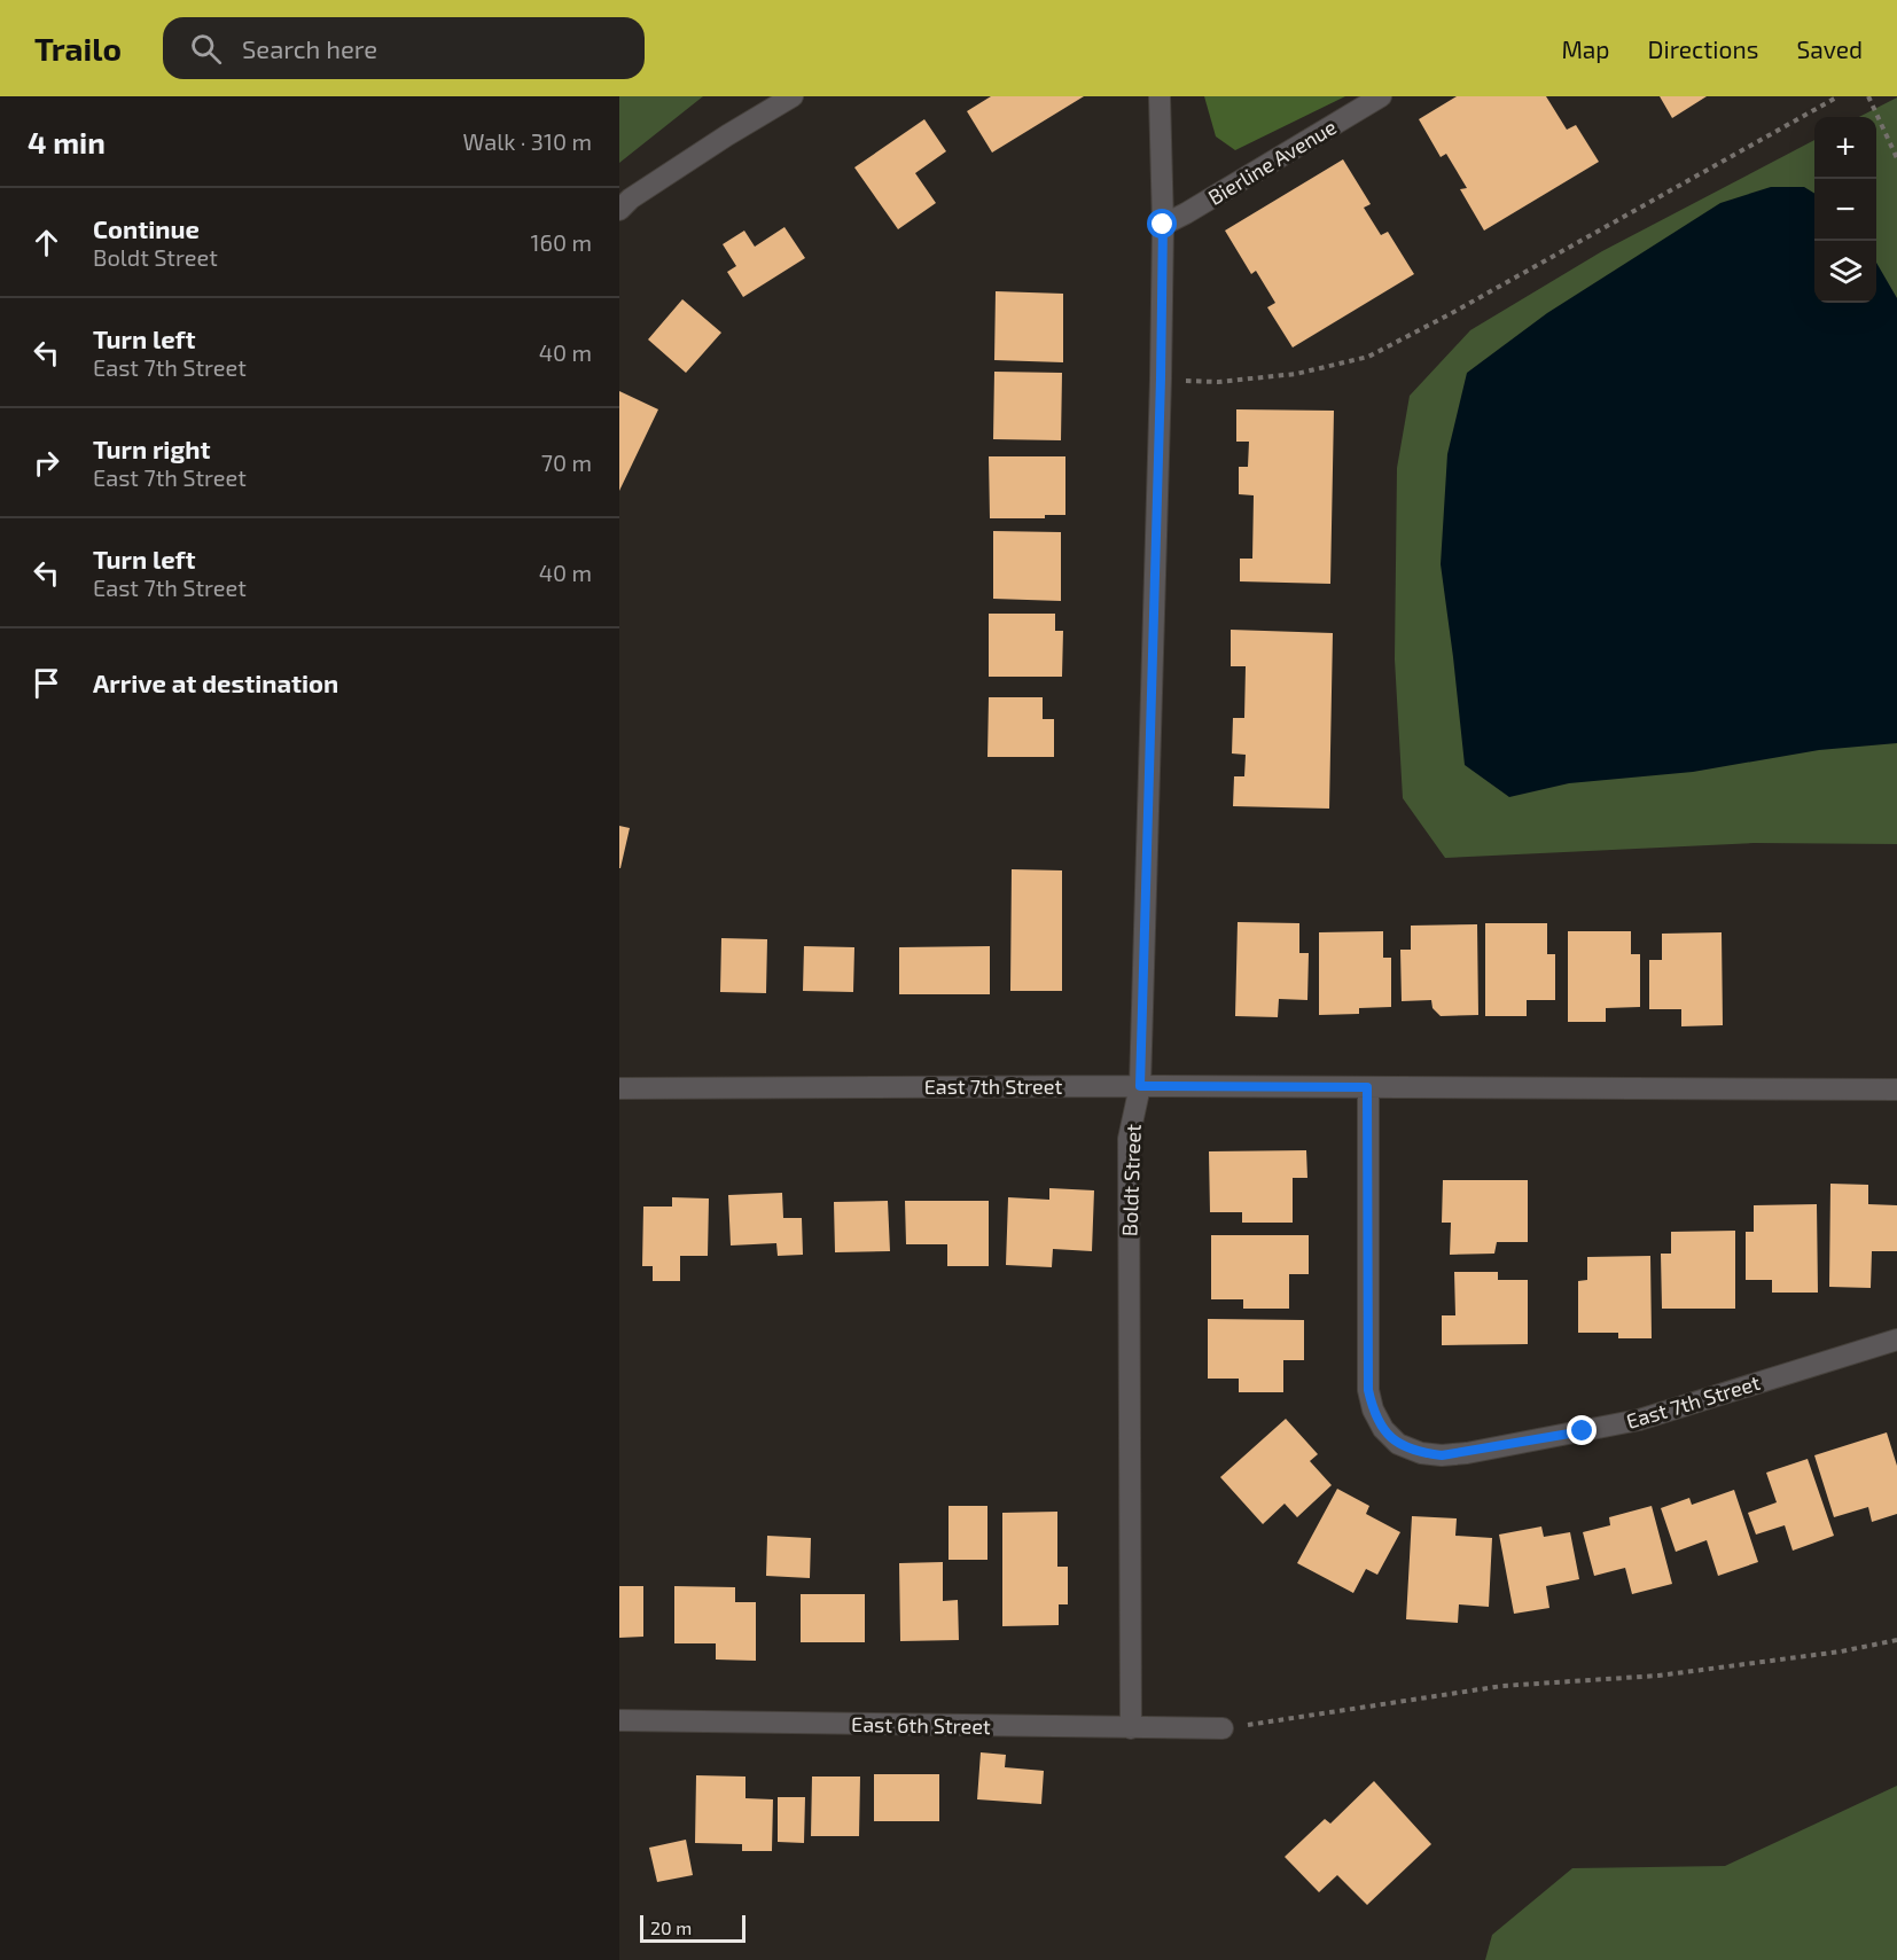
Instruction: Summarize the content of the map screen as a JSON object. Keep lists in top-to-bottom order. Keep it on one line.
{"streets":{"street":["Bierline Avenue","East 7th Street","Boldt Street","East 6th Street"]},"crossings":[["Bierline Avenue","Boldt Street"],["East 7th Street","Boldt Street"],["Boldt Street","East 6th Street"]],"scale_bar":"20 m","page":{"header":"Trailo","search":"Search here","nav":["Map","Directions","Saved"],"heading":["4 min","Walk · 310 m"],"map_buttons":["+","−"],"list":[["Continue","Boldt Street","160 m"],["Turn left","East 7th Street","40 m"],["Turn right","East 7th Street","70 m"],["Turn left","East 7th Street","40 m"],"Arrive at destination"],"scale":"20 m"}}
